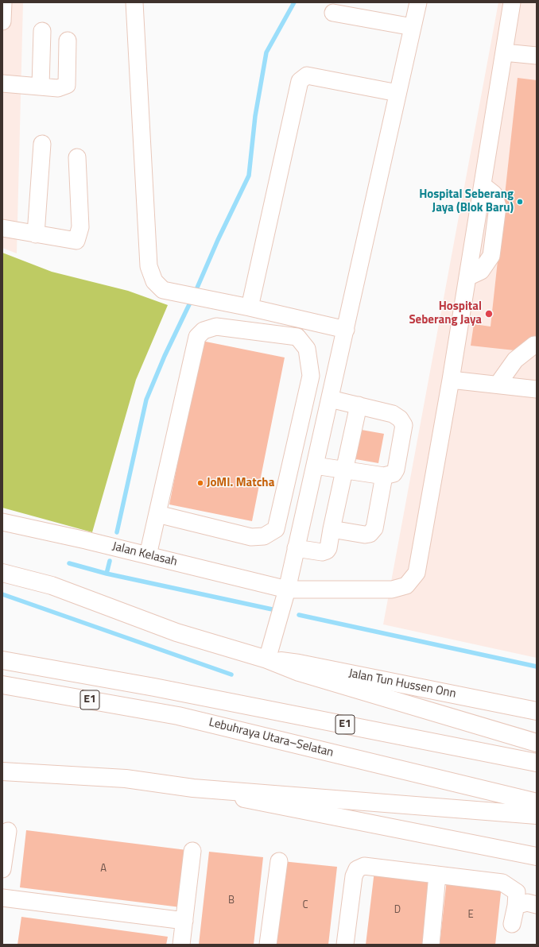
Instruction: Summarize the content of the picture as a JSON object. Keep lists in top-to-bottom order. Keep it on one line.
{"streets":{"main road":["Jalan Tun Hussen Onn","E1","Lebuhraya Utara–Selatan"],"street":["Jalan Kelasah"]},"places":["Hospital Seberang Jaya (Blok Baru)","Hospital Seberang Jaya","JoMI. Matcha"],"house_numbers":["A","B","C","D","E"]}
